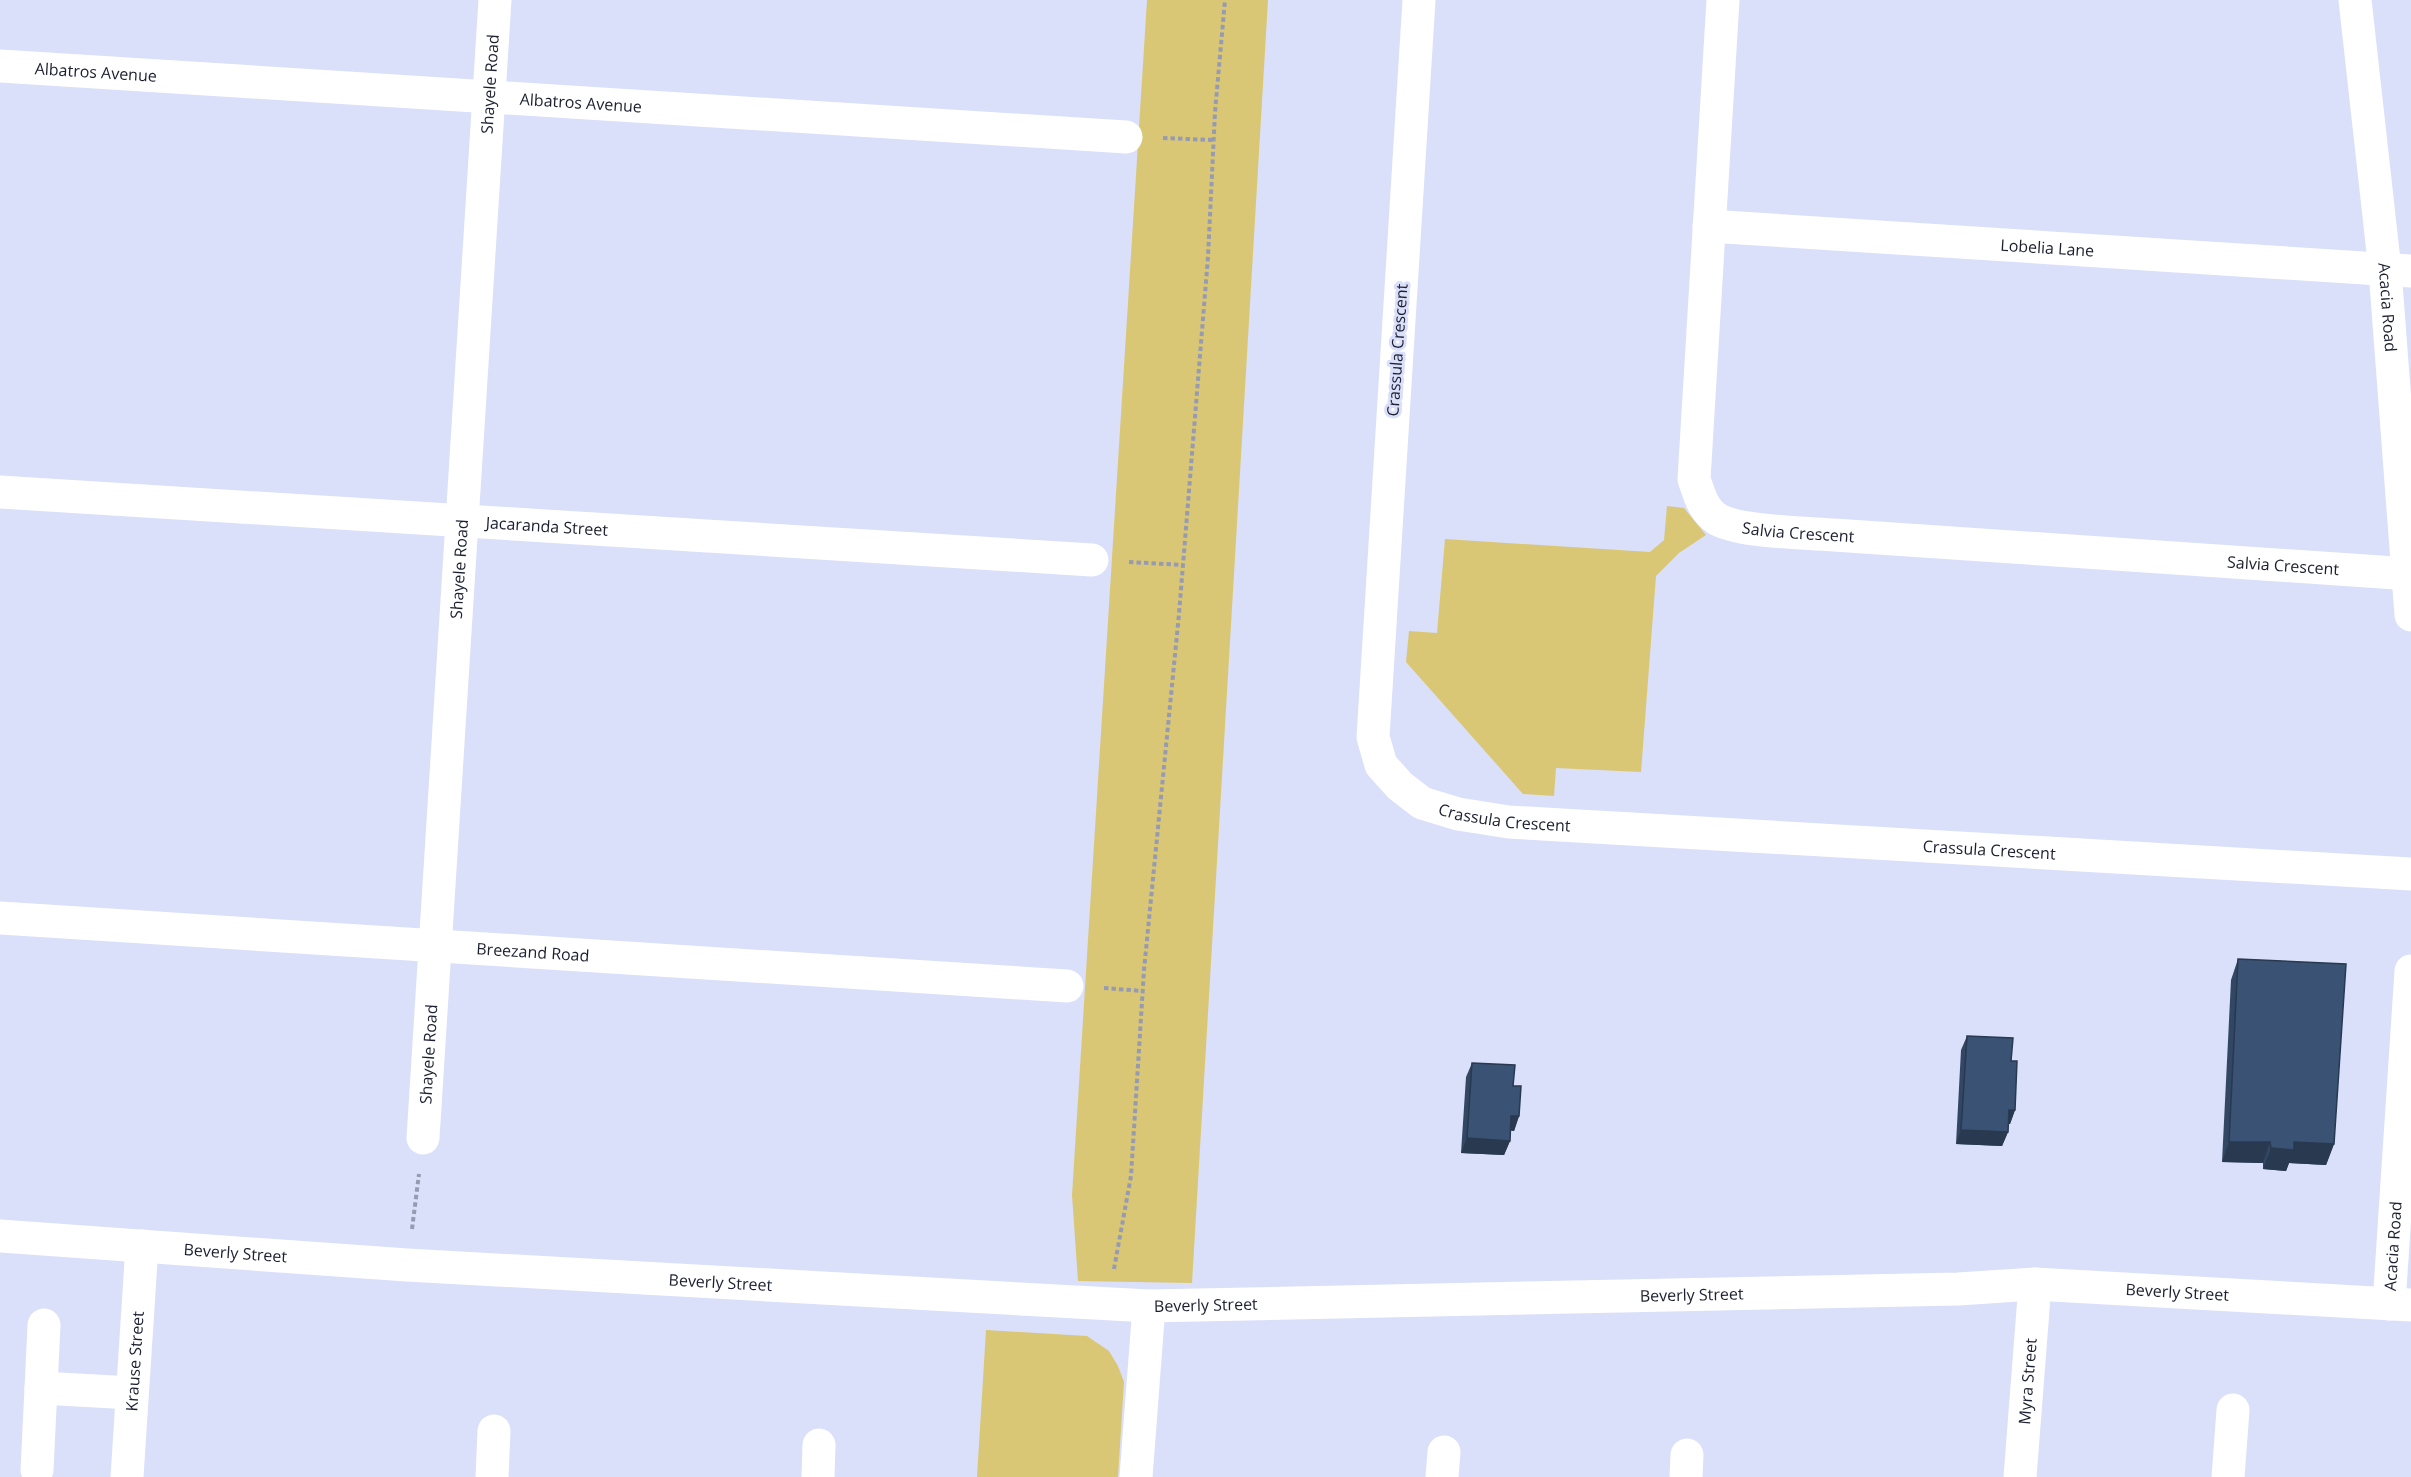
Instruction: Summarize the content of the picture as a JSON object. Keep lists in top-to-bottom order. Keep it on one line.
{"streets":{"street":["Albatros Avenue","Shayele Road","Lobelia Lane","Acacia Road","Crassula Crescent","Jacaranda Street","Salvia Crescent","Breezand Road","Beverly Street","Krause Street","Myra Street"]},"crossings":[["Albatros Avenue","Shayele Road"],["Shayele Road","Jacaranda Street"],["Shayele Road","Breezand Road"],["Lobelia Lane","Acacia Road"],["Lobelia Lane","Salvia Crescent"],["Acacia Road","Salvia Crescent"],["Acacia Road","Beverly Street"],["Beverly Street","Krause Street"],["Beverly Street","Myra Street"]]}
